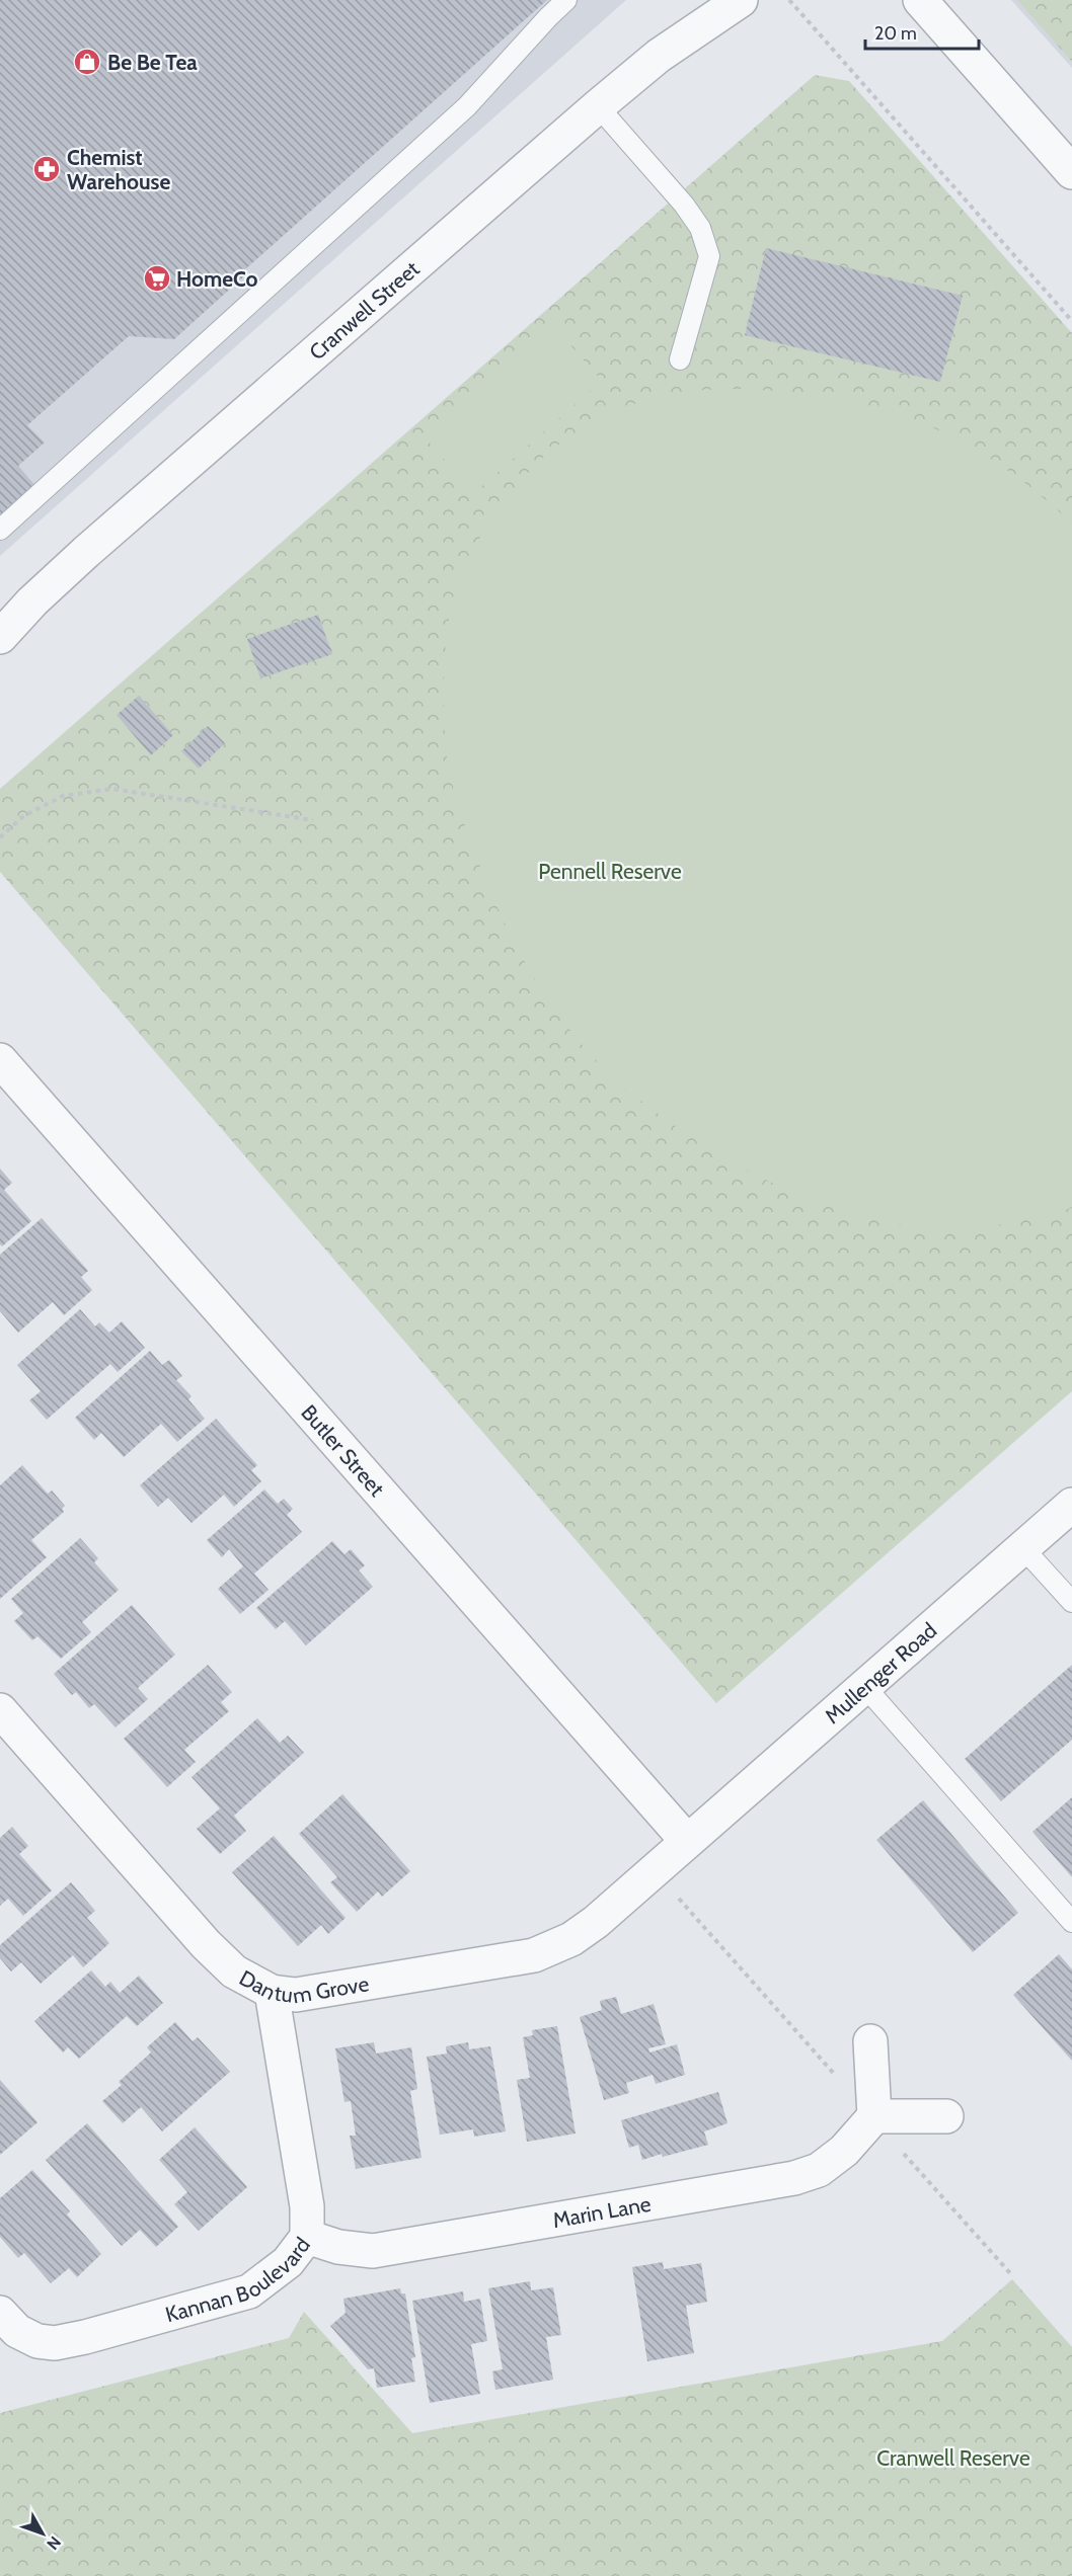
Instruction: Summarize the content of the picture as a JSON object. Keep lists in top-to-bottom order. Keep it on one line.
{"streets":{"street":["Cranwell Street","Butler Street","Mullenger Road","Dantum Grove","Marin Lane","Kannan Boulevard"]},"crossings":[["Butler Street","Mullenger Road"],["Butler Street","Dantum Grove"],["Mullenger Road","Dantum Grove"],["Dantum Grove","Kannan Boulevard"],["Marin Lane","Kannan Boulevard"]],"parks":["Pennell Reserve","Cranwell Reserve"],"places":{"shop":["Be Be Tea"],"pharmacy":["Chemist Warehouse"],"supermarket":["HomeCo"]},"scale_bar":"20 m","north":"bottom right"}
